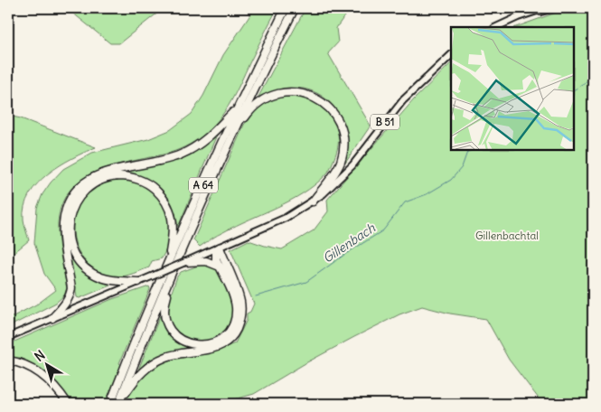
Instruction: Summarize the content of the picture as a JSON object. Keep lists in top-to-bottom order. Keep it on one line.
{"streets":{"highway":["A 64"],"main road":["B 51"]},"water":["Gillenbach"],"parks":["Gillenbachtal"],"north":"top left"}
